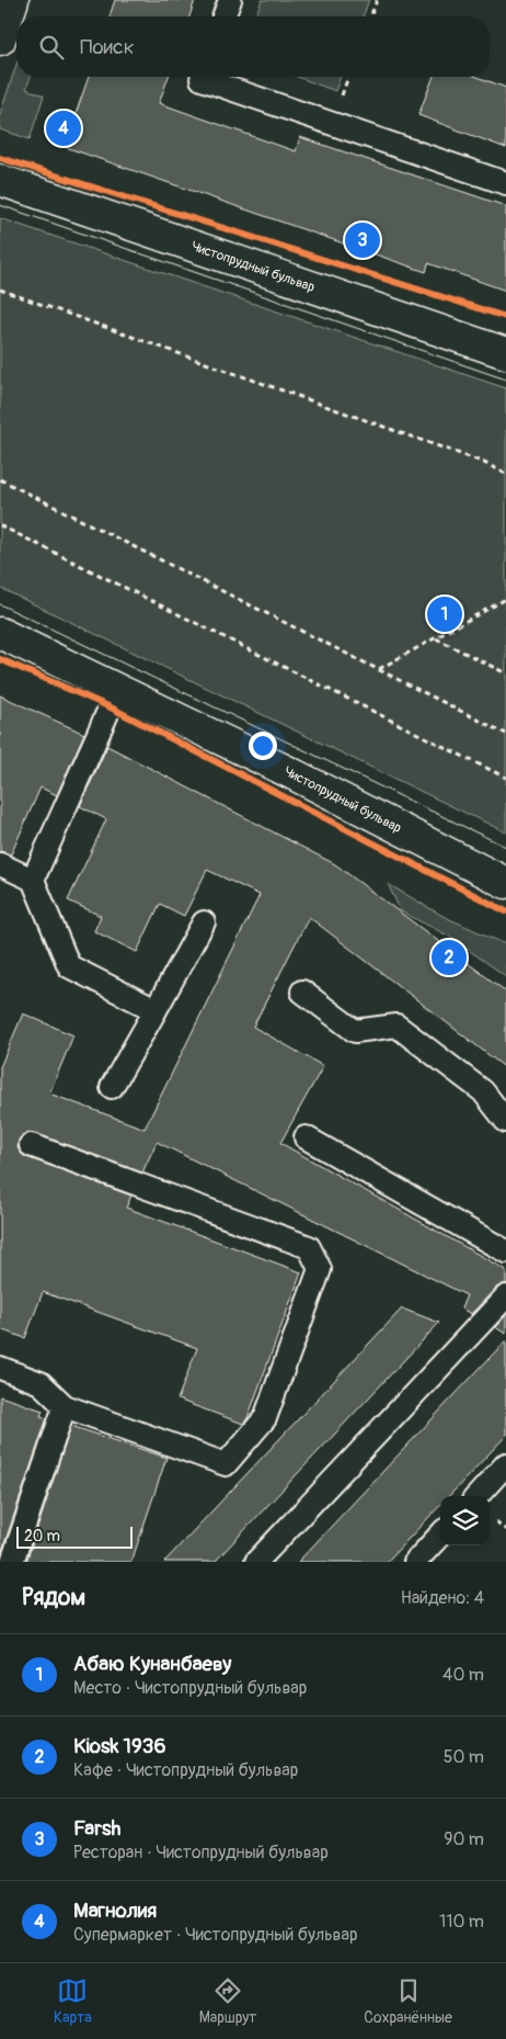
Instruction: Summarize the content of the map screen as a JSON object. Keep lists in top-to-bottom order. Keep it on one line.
{"streets":{"main road":["Чистопрудный бульвар"]},"scale_bar":"20 m","page":{"search":"Поиск","pins":["4","3","1","2"],"scale":"20 m","heading":["Рядом","Найдено: 4"],"list":[{"mark":"1","name":"Абаю Кунанбаеву","note":"Место · Чистопрудный бульвар","value":"40 m"},{"mark":"2","name":"Kiosk 1936","note":"Кафе · Чистопрудный бульвар","value":"50 m"},{"mark":"3","name":"Farsh","note":"Ресторан · Чистопрудный бульвар","value":"90 m"},{"mark":"4","name":"Магнолия","note":"Супермаркет · Чистопрудный бульвар","value":"110 m"}],"nav":["Карта","Маршрут","Сохранённые"]}}
